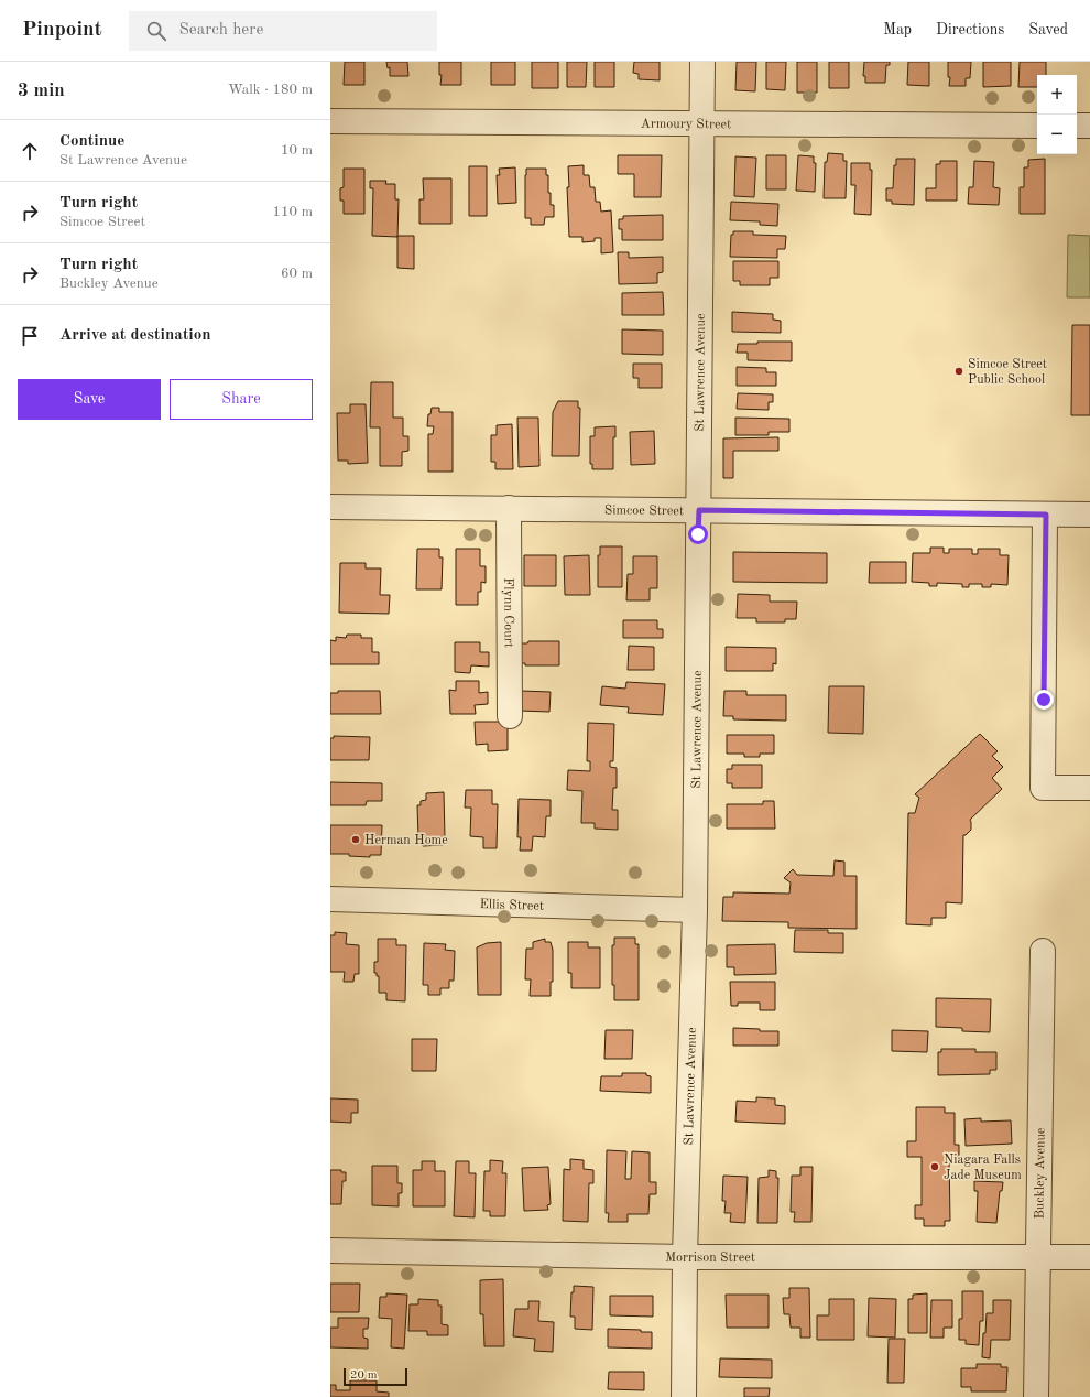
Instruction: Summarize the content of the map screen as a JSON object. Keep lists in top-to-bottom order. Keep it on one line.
{"streets":{"street":["Armoury Street","St Lawrence Avenue","Simcoe Street","Flynn Court","Ellis Street","Buckley Avenue","Morrison Street"]},"crossings":[["Armoury Street","St Lawrence Avenue"],["St Lawrence Avenue","Simcoe Street"],["St Lawrence Avenue","Ellis Street"],["St Lawrence Avenue","Morrison Street"],["Simcoe Street","Flynn Court"],["Buckley Avenue","Morrison Street"]],"places":["Simcoe Street Public School","Herman Home","Niagara Falls Jade Museum"],"scale_bar":"20 m","page":{"header":"Pinpoint","search":"Search here","nav":["Map","Directions","Saved"],"heading":["3 min","Walk · 180 m"],"map_buttons":["+","−"],"list":[["Continue","St Lawrence Avenue","10 m"],["Turn right","Simcoe Street","110 m"],["Turn right","Buckley Avenue","60 m"],"Arrive at destination"],"buttons":["Save","Share"],"scale":"20 m"}}
